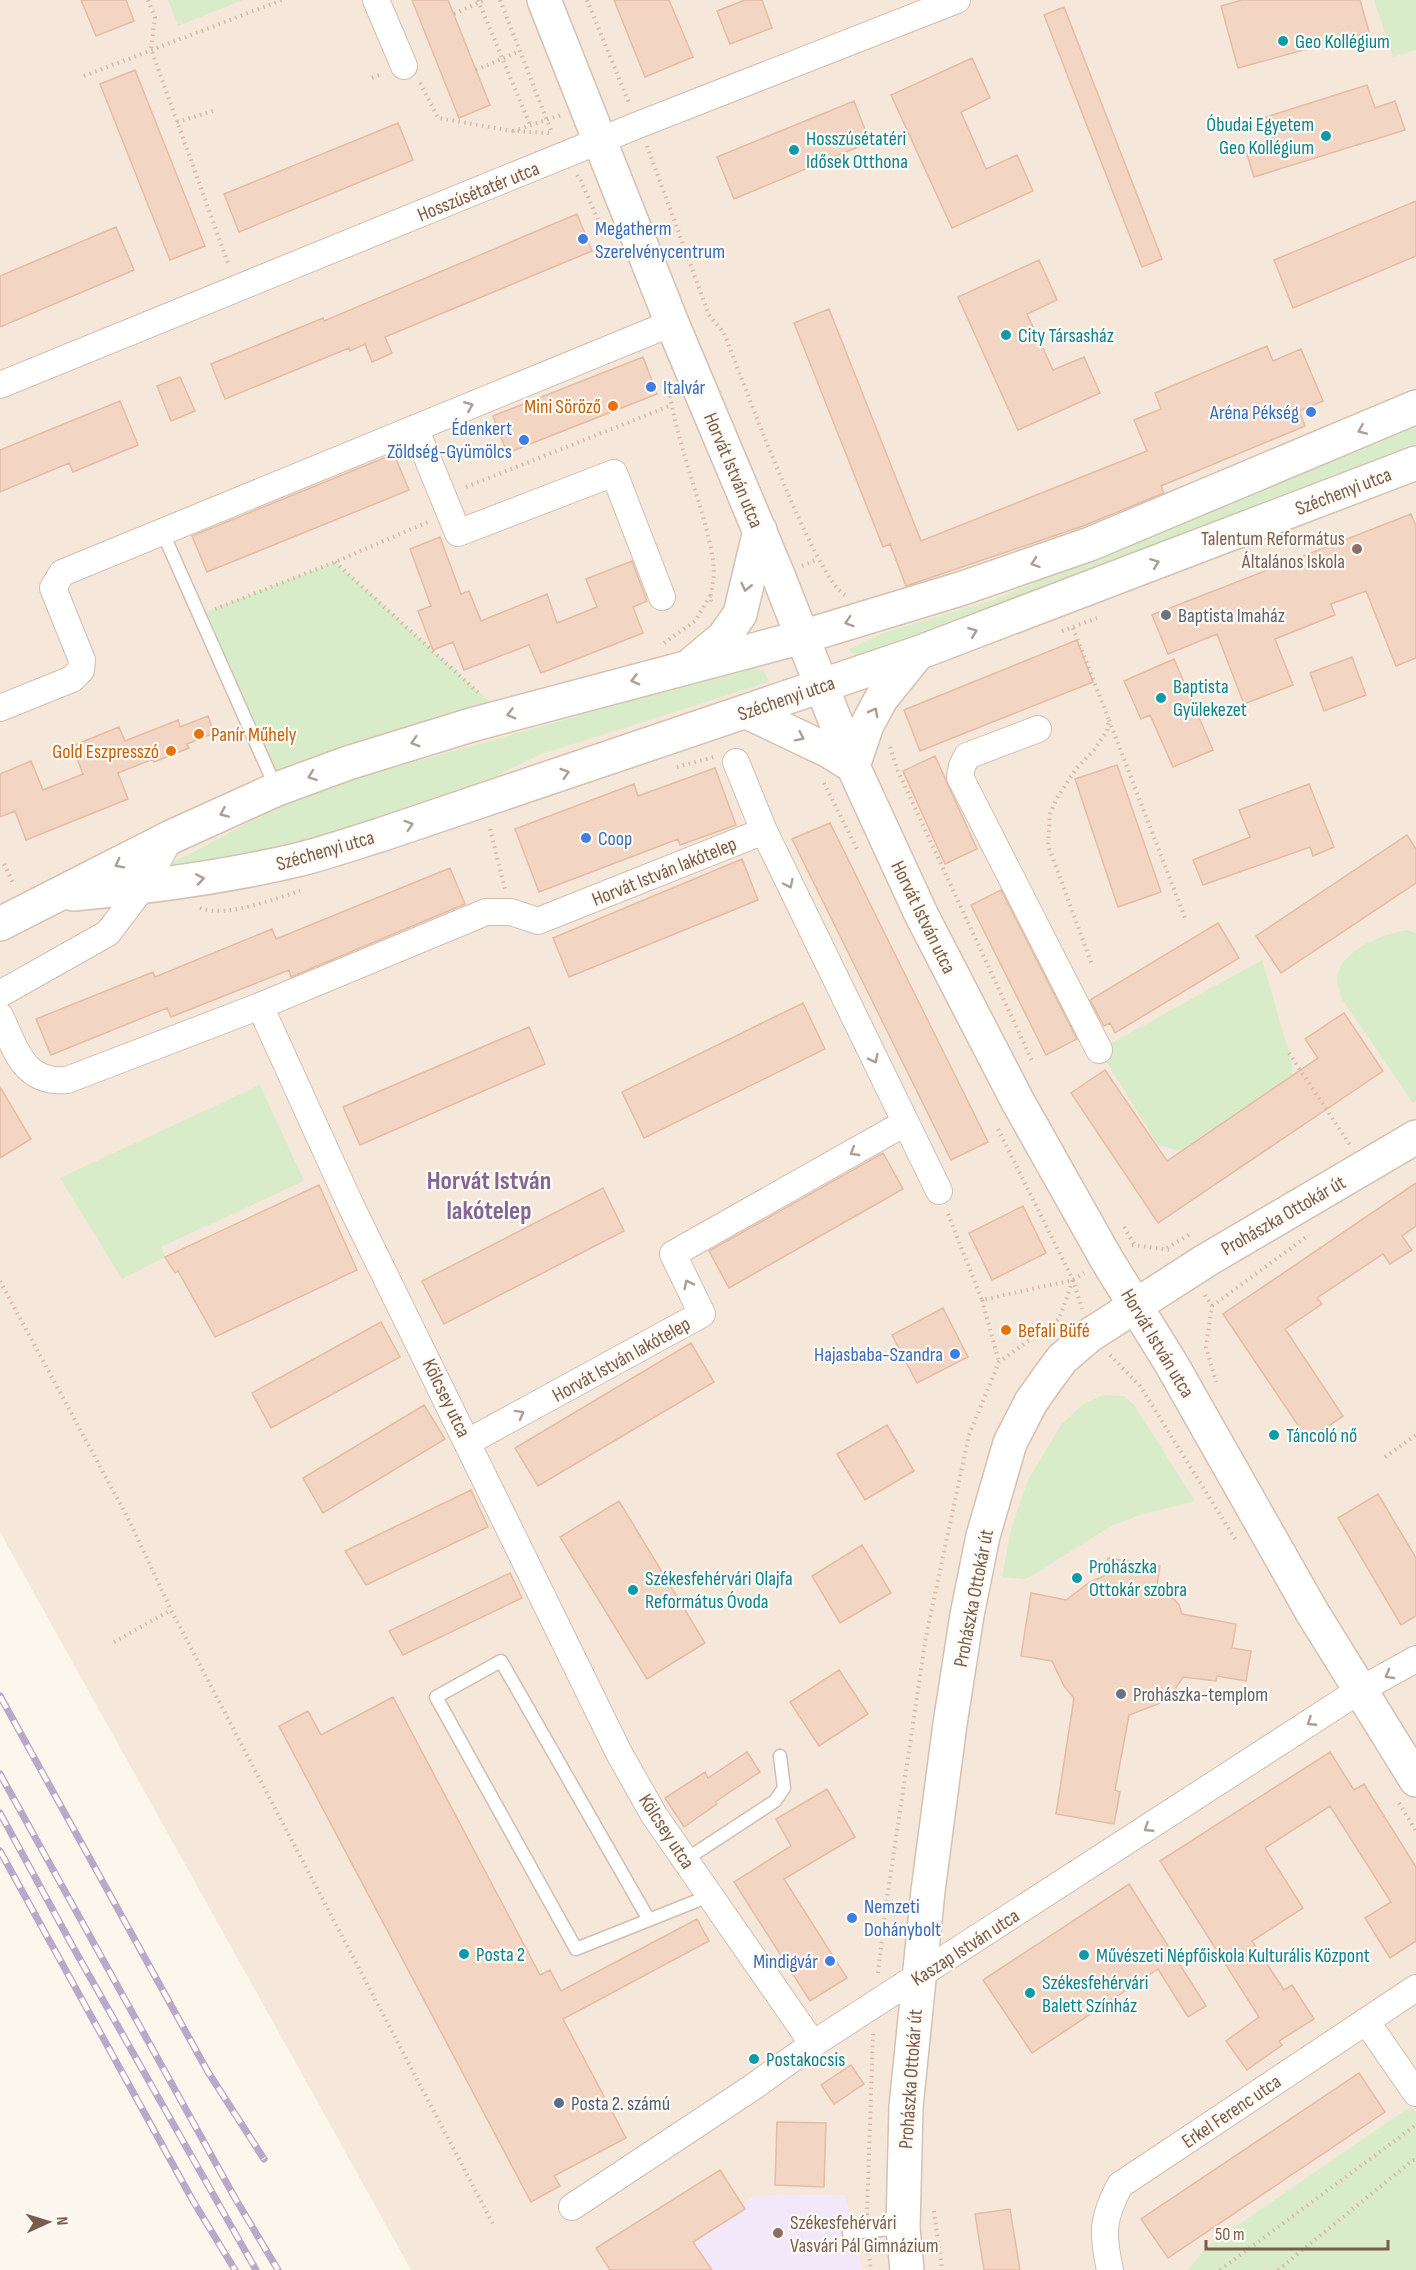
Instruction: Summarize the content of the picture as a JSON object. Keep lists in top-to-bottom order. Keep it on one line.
{"streets":{"main road":["Horvát István utca","Széchenyi utca","Prohászka Ottokár út"],"street":["Hosszúsétatér utca","Horvát István lakótelep","Kölcsey utca","Kaszap István utca","Erkel Ferenc utca"]},"crossings":[["Hosszúsétatér utca","Horvát István utca"],["Horvát István utca","Széchenyi utca"],["Horvát István utca","Prohászka Ottokár út"],["Horvát István utca","Kaszap István utca"],["Horvát István lakótelep","Kölcsey utca"],["Prohászka Ottokár út","Kaszap István utca"],["Kölcsey utca","Kaszap István utca"]],"one_way":["Kaszap István utca"],"districts":["Horvát István lakótelep"],"places":["Geo Kollégium","Óbudai Egyetem Geo Kollégium","Hosszúsétatéri Idősek Otthona","Megatherm Szerelvénycentrum","City Társasház","Italvár","Mini Söröző","Aréna Pékség","Édenkert Zöldség-Gyümölcs","Talentum Református Általános Iskola","Baptista Imaház","Baptista Gyülekezet","Panír Műhely","Gold Eszpresszó","Coop","Befali Büfé","Hajasbaba-Szandra","Táncoló nő","Prohászka Ottokár szobra","Székesfehérvári Olajfa Református Óvoda","Prohászka-templom","Nemzeti Dohánybolt","Posta 2","Művészeti Népfőiskola Kulturális Központ","Mindigvár","Székesfehérvári Balett Színház","Postakocsis","Posta 2. számú","Székesfehérvári Vasvári Pál Gimnázium"],"scale_bar":"50 m","north":"right"}
